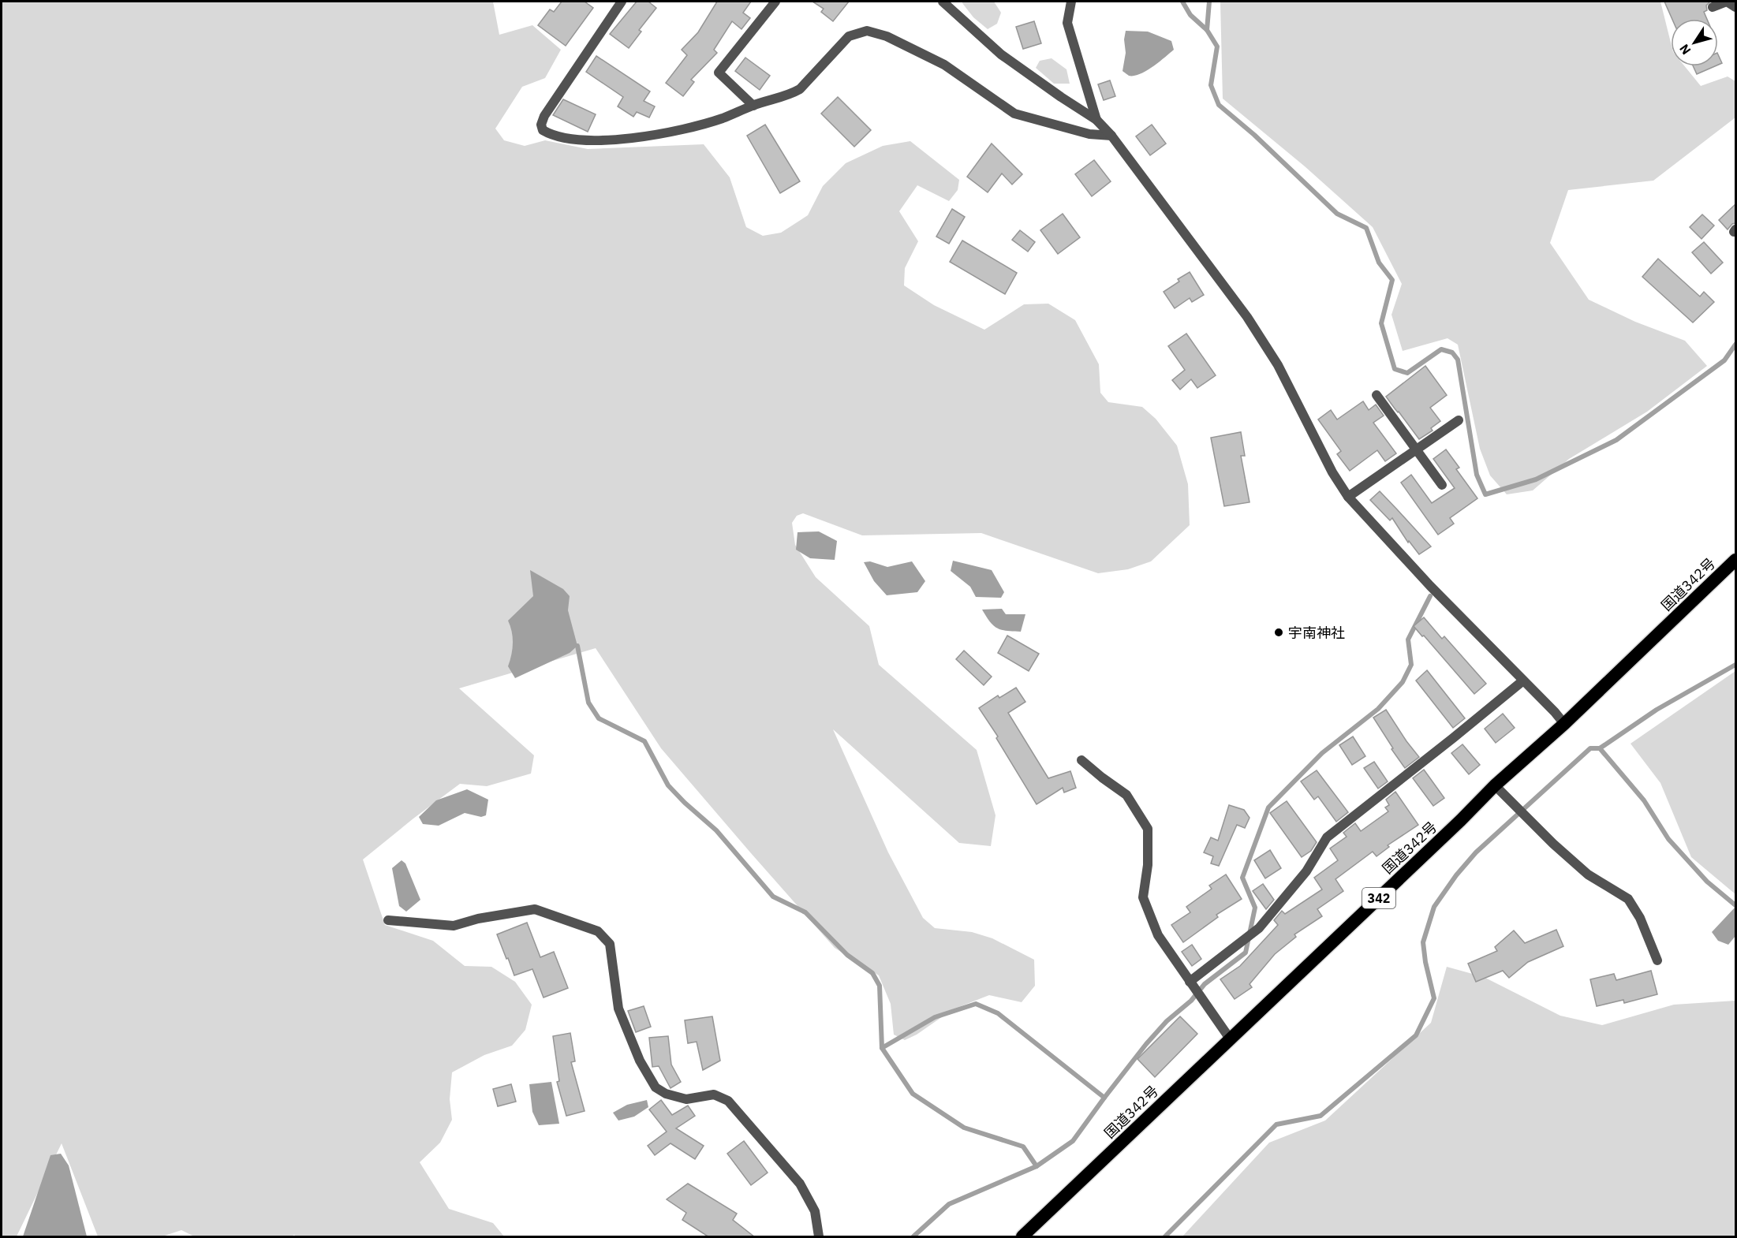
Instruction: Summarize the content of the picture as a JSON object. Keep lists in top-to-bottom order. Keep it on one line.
{"streets":{"highway":["国道342号","342"]},"places":["宇南神社"],"north":"bottom left"}
